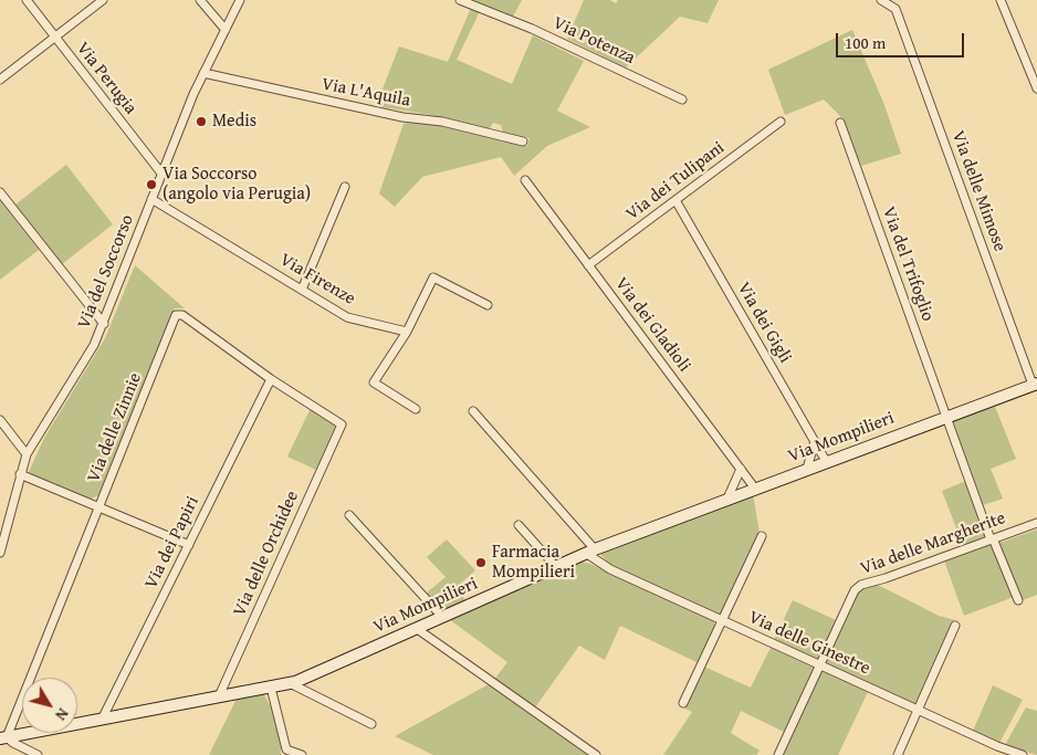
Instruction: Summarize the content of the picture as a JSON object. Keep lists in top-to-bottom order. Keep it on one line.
{"streets":{"street":["Via Potenza","Via Perugia","Via L'Aquila","Via dei Tulipani","Via delle Mimose","Via del Trifoglio","Via del Soccorso","Via Firenze","Via dei Gigli","Via dei Gladioli","Via delle Zinnie","Via Mompilieri","Via dei Papiri","Via delle Margherite","Via delle Orchidee","Via delle Ginestre"]},"crossings":[["Via Perugia","Via del Soccorso"],["Via L'Aquila","Via del Soccorso"],["Via dei Tulipani","Via dei Gigli"],["Via dei Tulipani","Via dei Gladioli"],["Via delle Mimose","Via Mompilieri"],["Via del Trifoglio","Via Mompilieri"],["Via del Trifoglio","Via delle Margherite"],["Via del Soccorso","Via Firenze"],["Via dei Gigli","Via Mompilieri"],["Via dei Gladioli","Via Mompilieri"],["Via delle Zinnie","Via Mompilieri"],["Via delle Zinnie","Via dei Papiri"],["Via delle Zinnie","Via delle Orchidee"],["Via Mompilieri","Via dei Papiri"],["Via Mompilieri","Via delle Orchidee"],["Via Mompilieri","Via delle Ginestre"],["Via delle Margherite","Via delle Ginestre"]],"places":["Medis","Via Soccorso (angolo via Perugia)","Farmacia Mompilieri"],"scale_bar":"100 m","north":"bottom right"}
